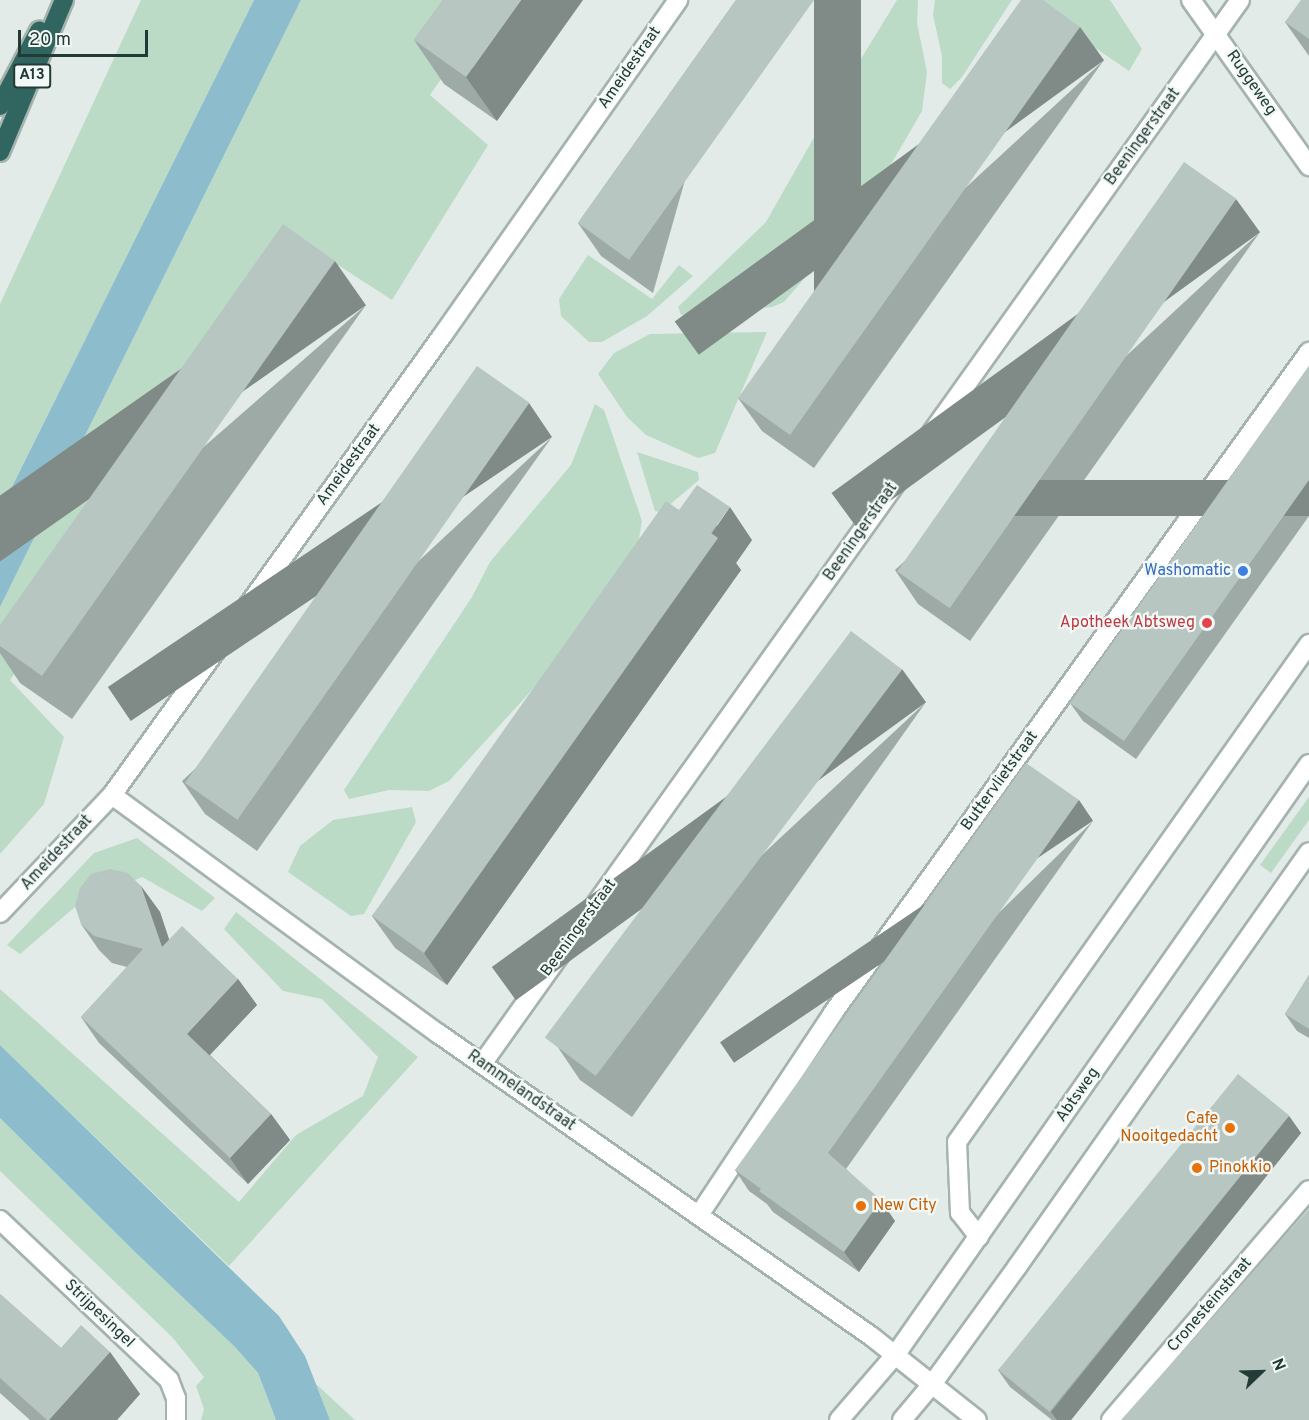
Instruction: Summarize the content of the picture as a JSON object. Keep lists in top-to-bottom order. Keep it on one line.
{"streets":{"highway":["A13"],"street":["Ameidestraat","Ruggeweg","Beeningerstraat","Buttervlietstraat","Rammelandstraat","Abtsweg","Cronesteinstraat","Strijpesingel"]},"crossings":[["Ameidestraat","Rammelandstraat"],["Ruggeweg","Beeningerstraat"],["Beeningerstraat","Rammelandstraat"],["Buttervlietstraat","Rammelandstraat"],["Rammelandstraat","Abtsweg"]],"places":["Washomatic","Apotheek Abtsweg","Cafe Nooitgedacht","Pinokkio","New City"],"scale_bar":"20 m","north":"top right"}
